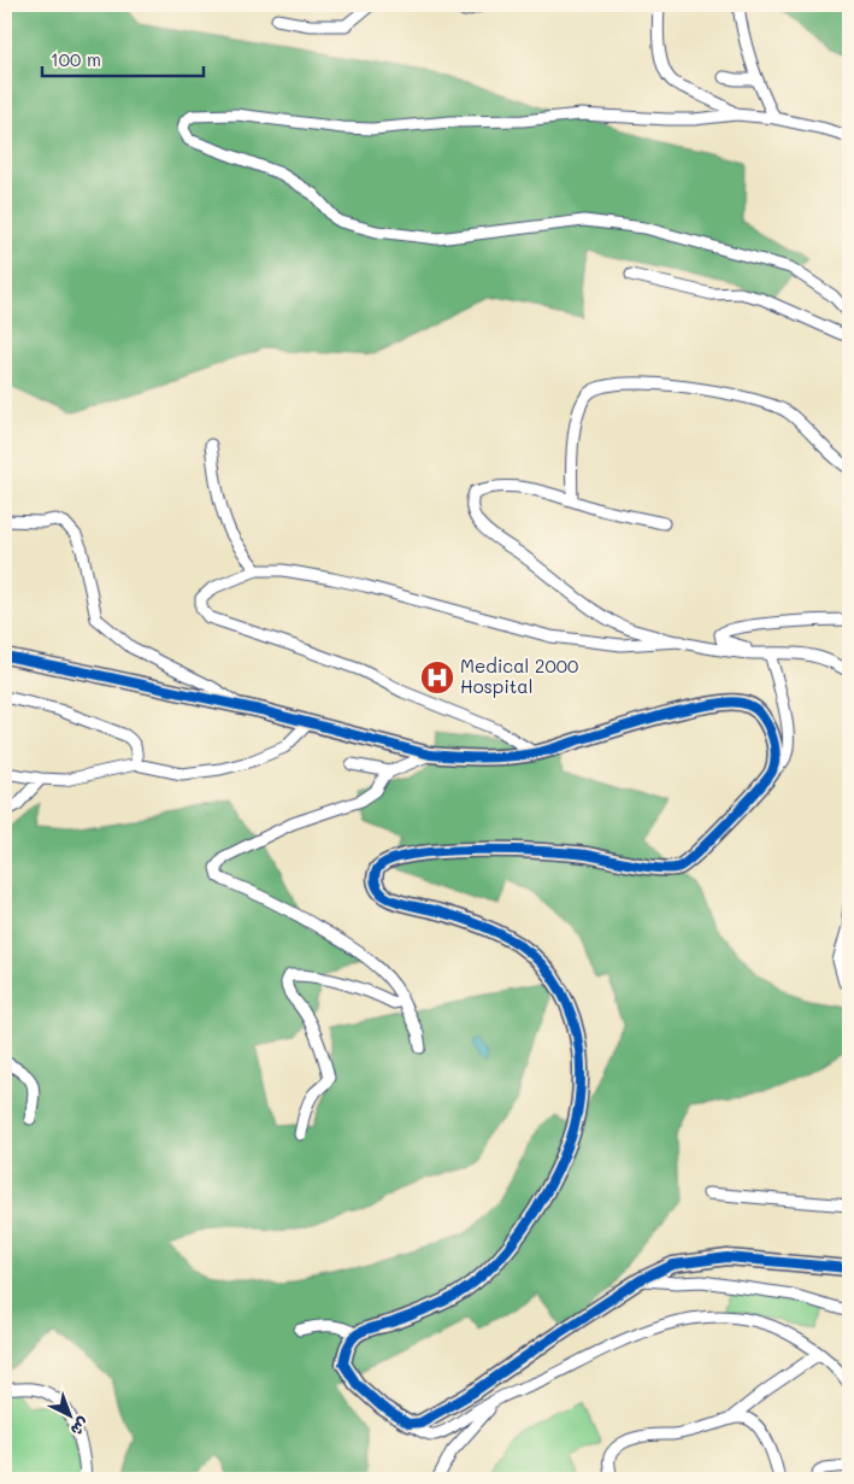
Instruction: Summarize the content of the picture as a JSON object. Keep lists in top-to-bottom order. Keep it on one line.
{"places":{"hospital":["Medical 2000 Hospital"]},"scale_bar":"100 m","north":"bottom right"}
